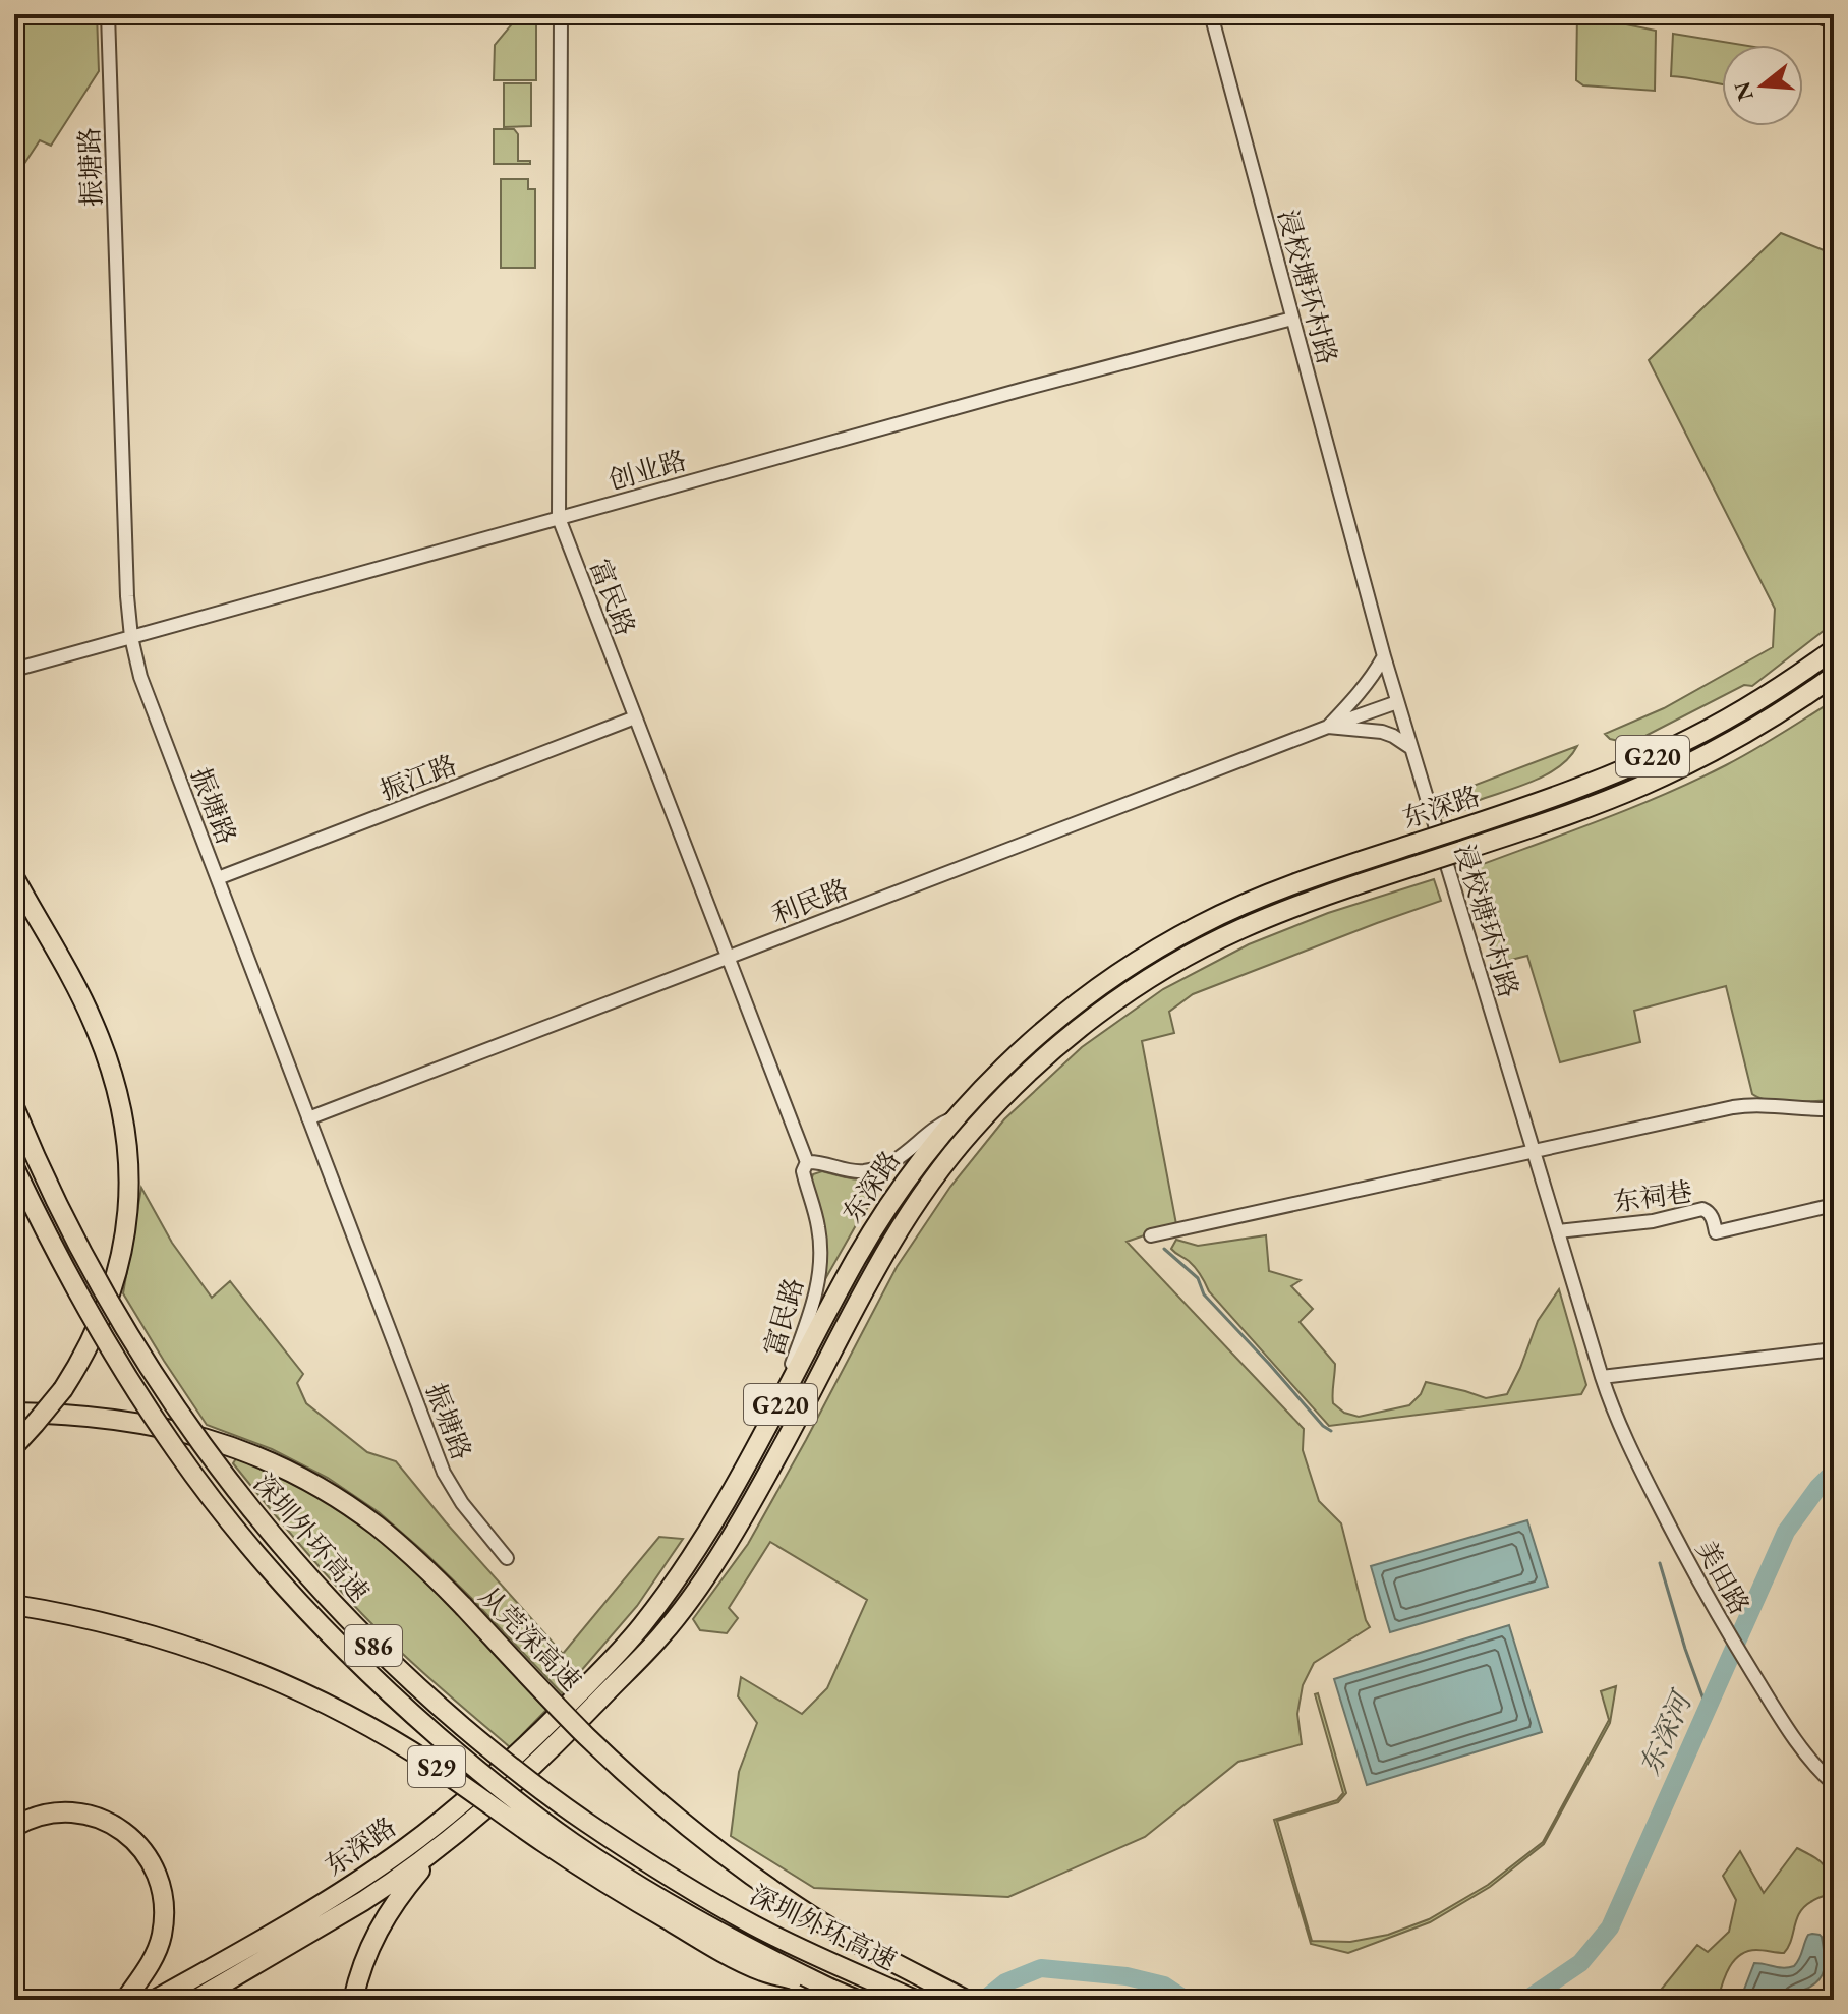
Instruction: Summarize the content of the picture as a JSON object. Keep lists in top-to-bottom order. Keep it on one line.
{"streets":{"highway":["G220","东深路","深圳外环高速","从莞深高速","S86","S29"],"street":["振塘路","浸校塘环村路","创业路","富民路","振江路","利民路","东祠巷","美田路"]},"crossings":[["振塘路","创业路"],["振塘路","振江路"],["振塘路","利民路"],["浸校塘环村路","创业路"],["浸校塘环村路","利民路"],["浸校塘环村路","东祠巷"],["浸校塘环村路","美田路"],["创业路","富民路"],["富民路","振江路"],["富民路","东深路"],["富民路","利民路"],["深圳外环高速","S29"]],"water":["东深河"],"north":"left"}
